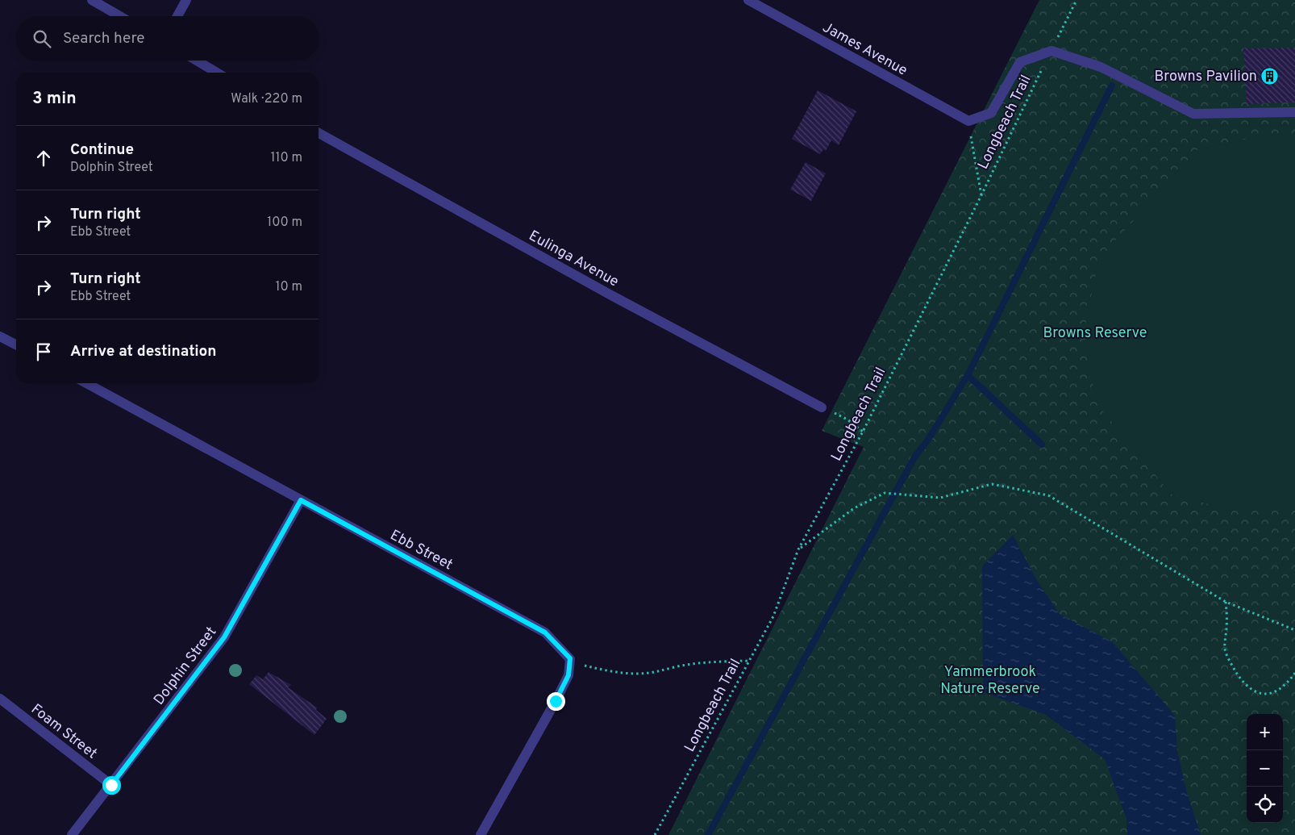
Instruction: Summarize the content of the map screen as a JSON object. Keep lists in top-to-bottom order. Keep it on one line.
{"streets":{"street":["James Avenue","Eulinga Avenue","Ebb Street","Dolphin Street","Foam Street"],"path":["Longbeach Trail"]},"crossings":[["Ebb Street","Dolphin Street"],["Dolphin Street","Foam Street"]],"parks":["Browns Reserve","Yammerbrook Nature Reserve"],"places":{"building":["Browns Pavilion"]},"page":{"search":"Search here","heading":["3 min","Walk · 220 m"],"list":[["Continue","Dolphin Street","110 m"],["Turn right","Ebb Street","100 m"],["Turn right","Ebb Street","10 m"],"Arrive at destination"],"map_buttons":["+","−"]}}
